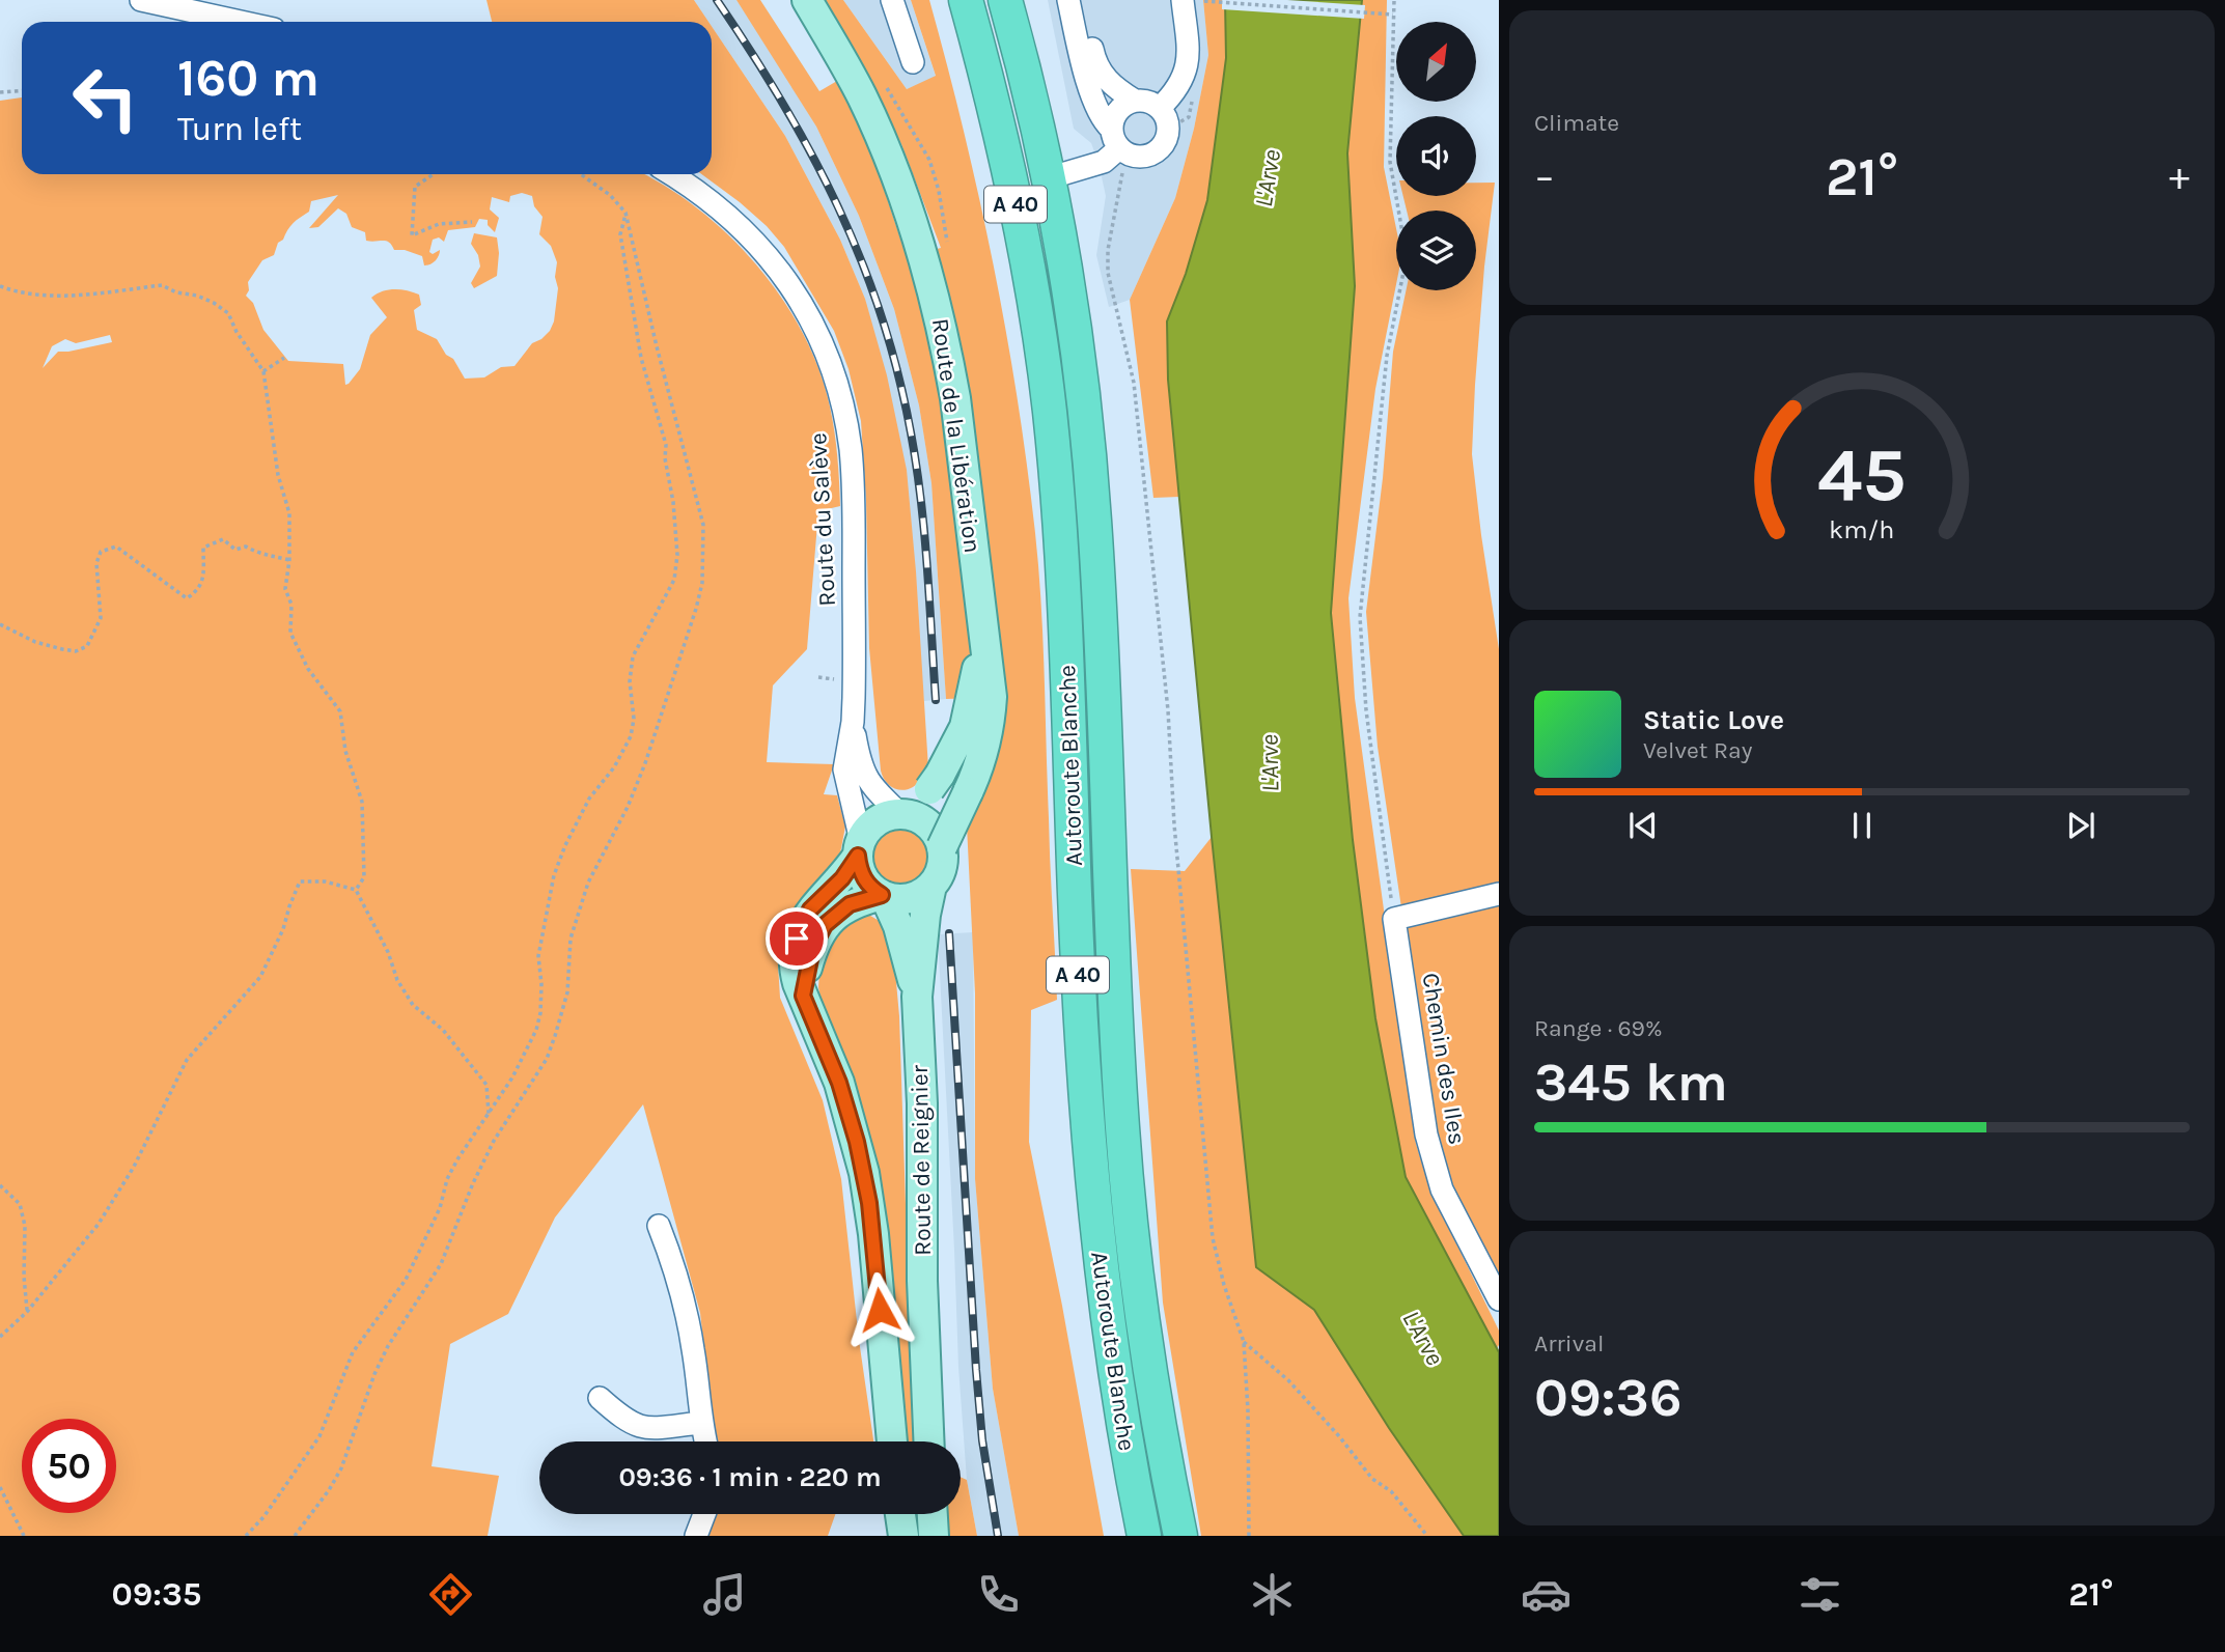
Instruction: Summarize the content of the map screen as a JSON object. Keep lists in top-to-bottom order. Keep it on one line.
{"streets":{"highway":["A 40","Autoroute Blanche"],"main road":["Route de la Libération","Route de Reignier"],"street":["Route du Salève","Chemin des Iles"]},"crossings":[["Route de la Libération","Route du Salève"],["Route de la Libération","Route de Reignier"],["Route du Salève","Route de Reignier"]],"water":["L'Arve"],"north":"top right","page":{"tile":["Climate",["Range · 69%","345 km"],["Arrival","09:36"]],"turn":["160 m","Turn left"],"heat":["−","21°","+"],"song":["Static Love","Velvet Ray"],"limit":"50","trip":"09:36 · 1 min · 220 m","tabs":["09:35","21°"],"gauge":["45","km/h"]}}
